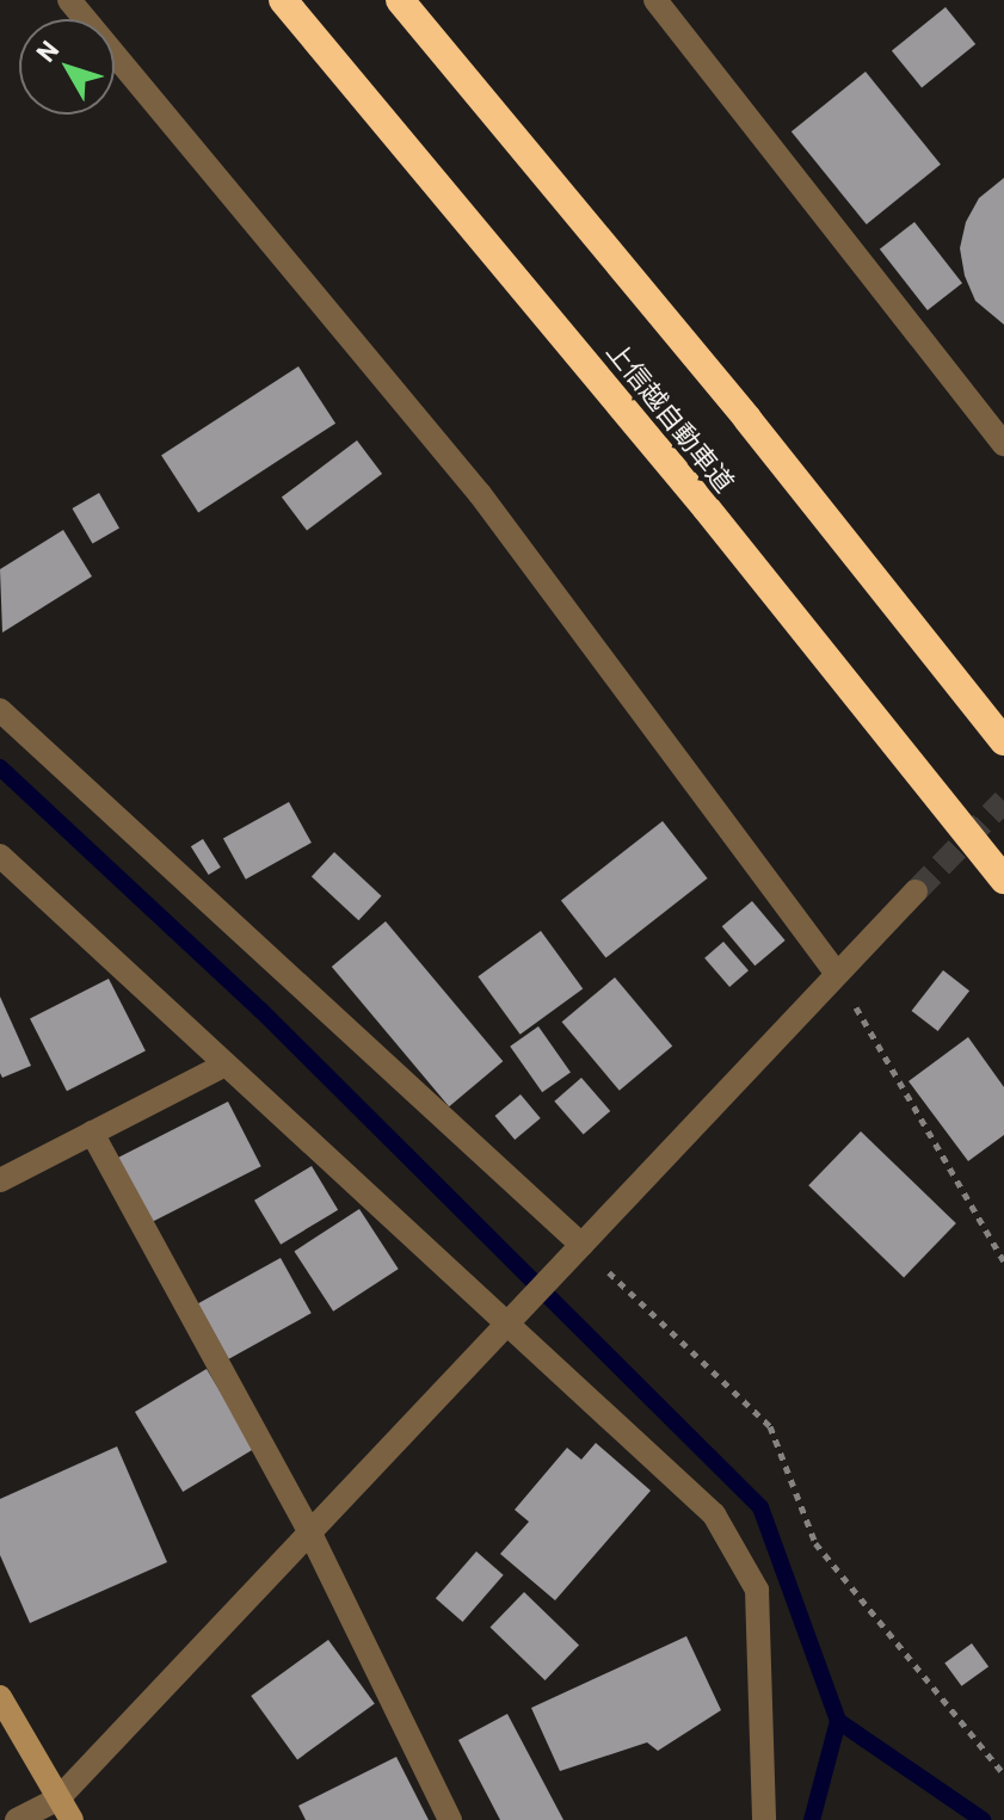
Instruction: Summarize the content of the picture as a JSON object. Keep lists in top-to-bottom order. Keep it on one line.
{"streets":{"highway":["上信越自動車道"]},"north":"top left"}
